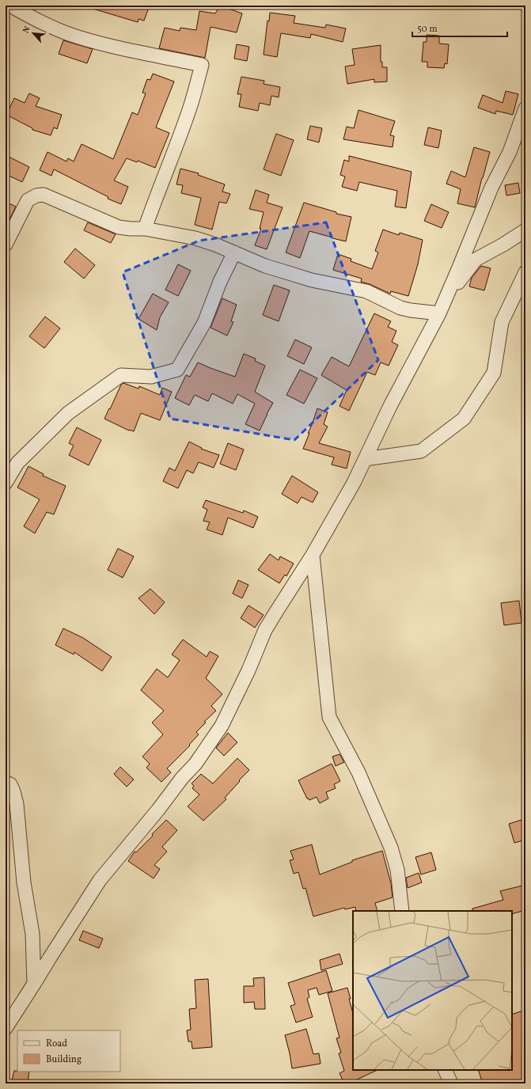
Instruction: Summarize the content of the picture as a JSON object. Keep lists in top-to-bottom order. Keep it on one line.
{"legend":["Road","Building"],"scale_bar":"50 m","north":"top left"}
